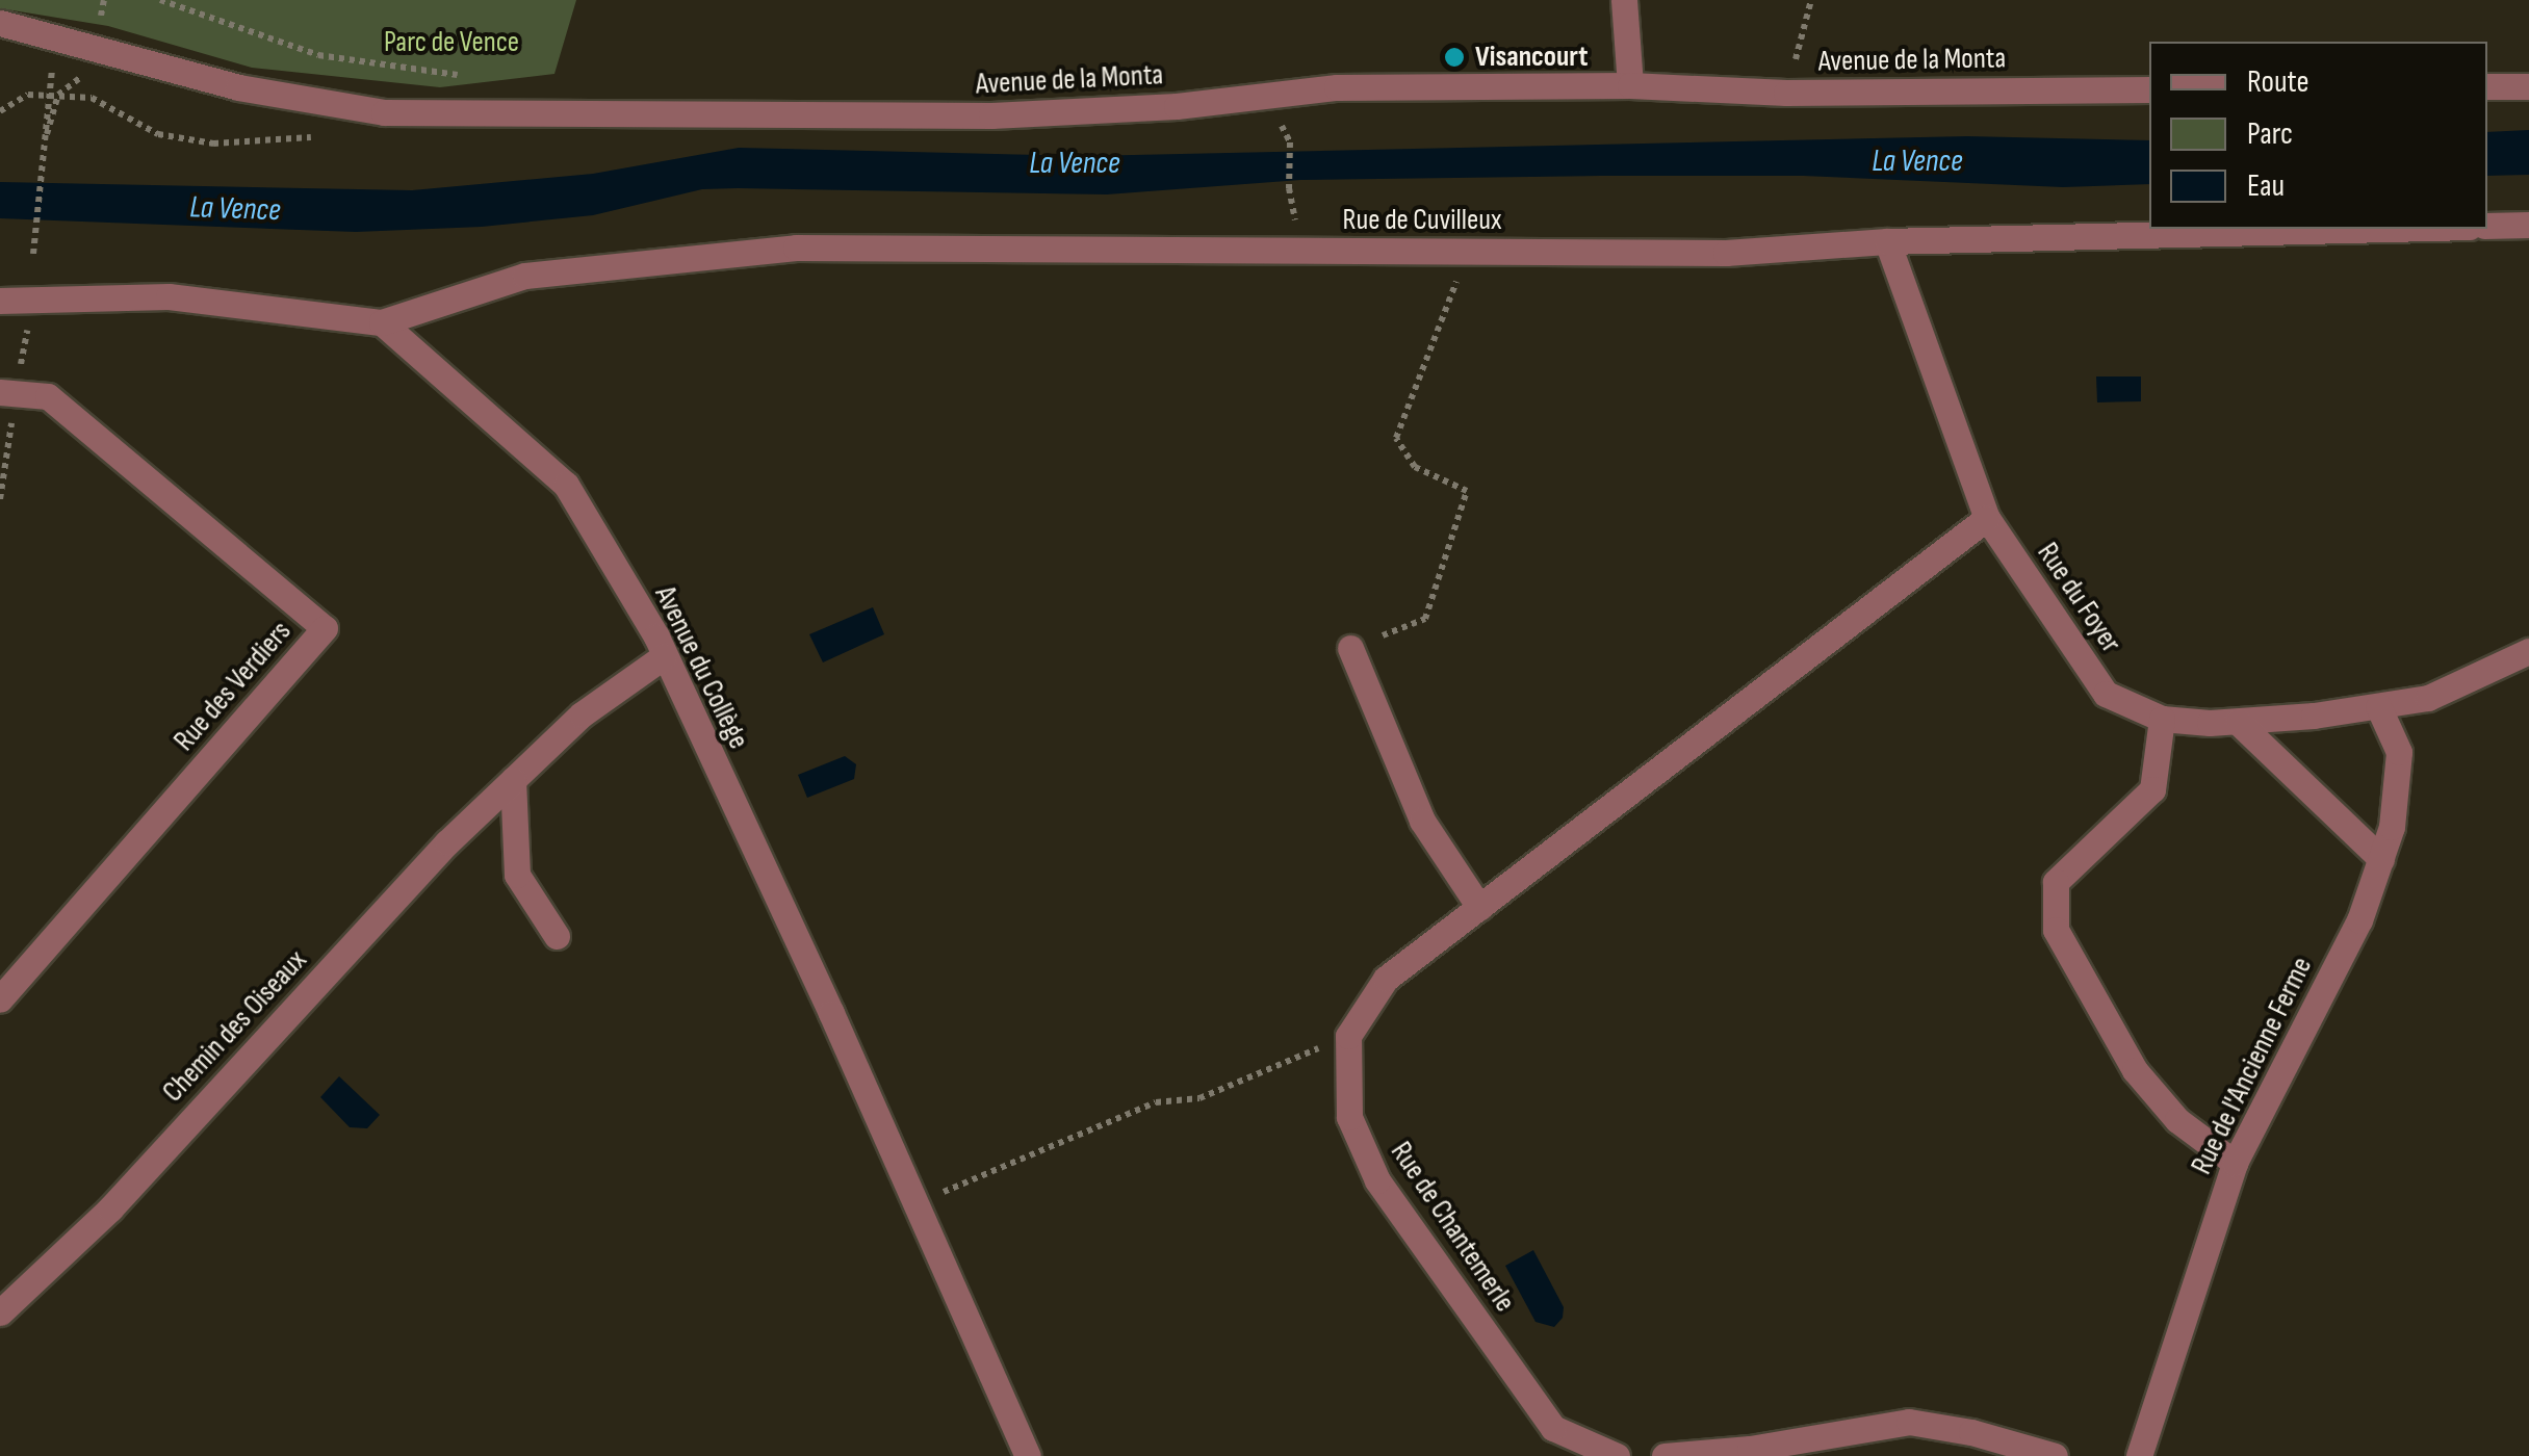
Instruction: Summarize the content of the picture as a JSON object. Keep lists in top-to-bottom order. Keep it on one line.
{"streets":{"street":["Avenue de la Monta","Rue de Cuvilleux","Rue du Foyer","Avenue du Collège","Rue des Verdiers","Chemin des Oiseaux","Rue de l'Ancienne Ferme","Rue de Chantemerle"]},"crossings":[["Rue de Cuvilleux","Rue du Foyer"],["Rue de Cuvilleux","Avenue du Collège"],["Rue du Foyer","Rue de l'Ancienne Ferme"],["Avenue du Collège","Chemin des Oiseaux"]],"water":["La Vence"],"parks":["Parc de Vence"],"places":["Visancourt"],"legend":["Route","Parc","Eau"]}
